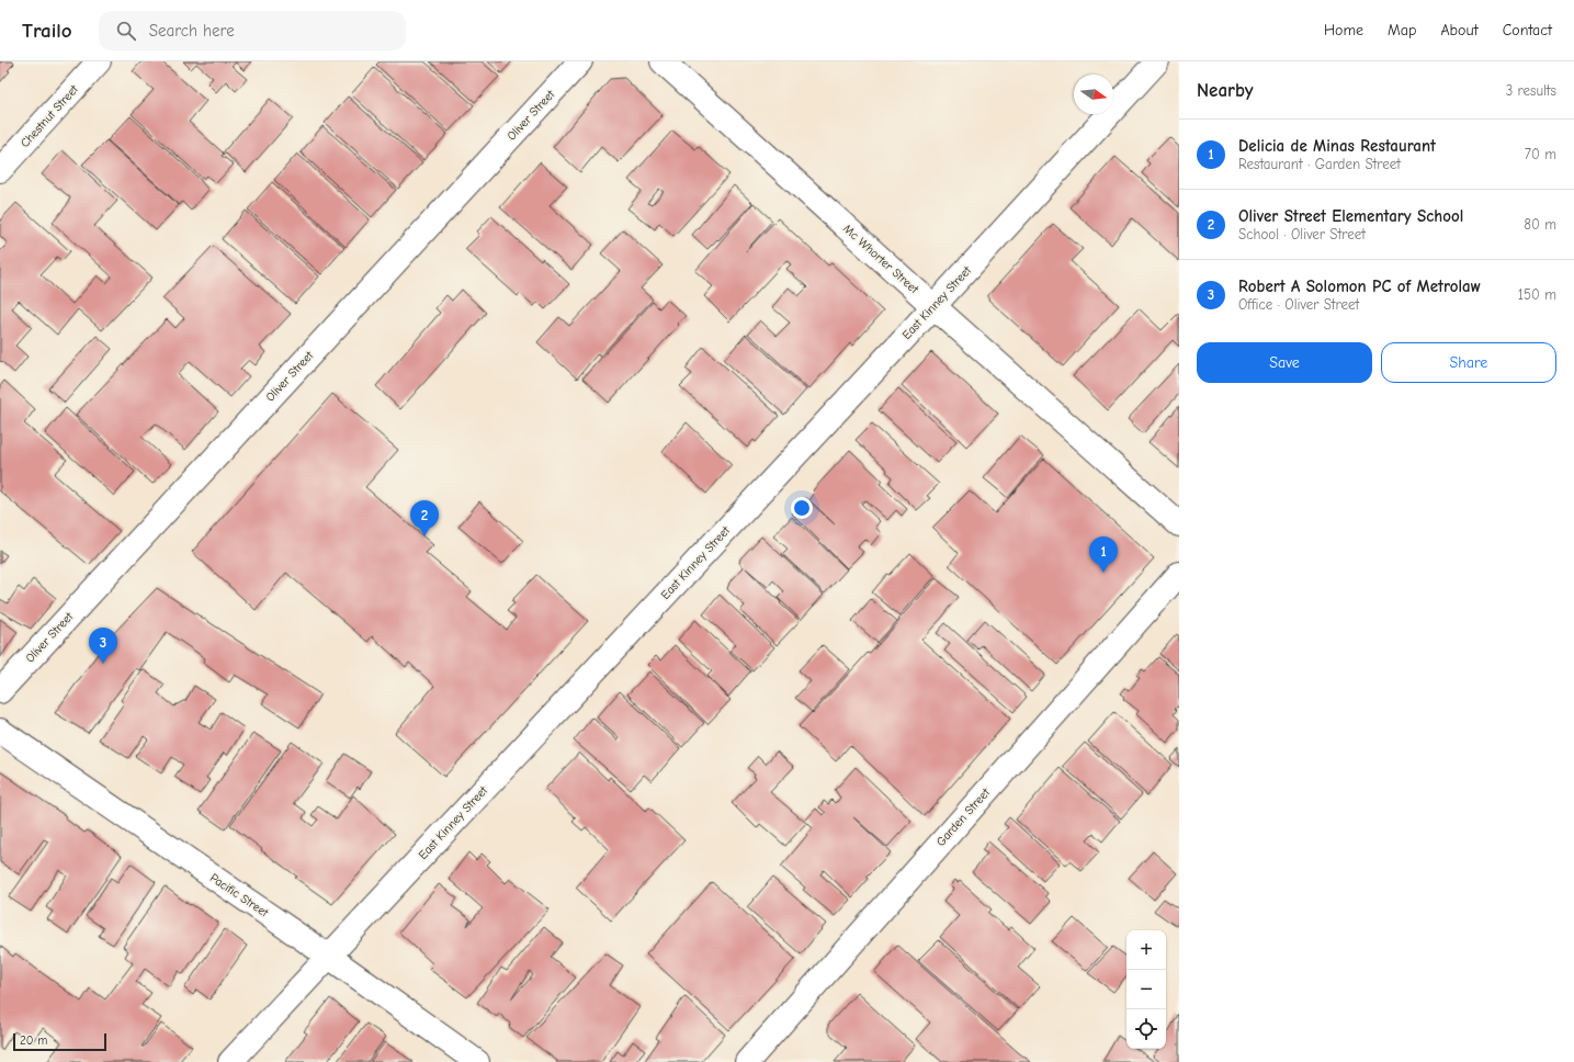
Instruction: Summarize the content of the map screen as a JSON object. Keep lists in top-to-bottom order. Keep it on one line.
{"streets":{"street":["Oliver Street","Chestnut Street","Mc Whorter Street","East Kinney Street","Garden Street","Pacific Street"]},"crossings":[["Mc Whorter Street","East Kinney Street"],["East Kinney Street","Pacific Street"]],"scale_bar":"20 m","north":"right","page":{"header":"Trailo","search":"Search here","nav":["Home","Map","About","Contact"],"heading":["Nearby","3 results"],"list":[{"mark":"1","name":"Delicia de Minas Restaurant","note":"Restaurant · Garden Street","value":"70 m"},{"mark":"2","name":"Oliver Street Elementary School","note":"School · Oliver Street","value":"80 m"},{"mark":"3","name":"Robert A Solomon PC of Metrolaw","note":"Office · Oliver Street","value":"150 m"}],"buttons":["Save","Share"],"pins":["2","1","3"],"map_buttons":["+","−"],"scale":"20 m"}}
